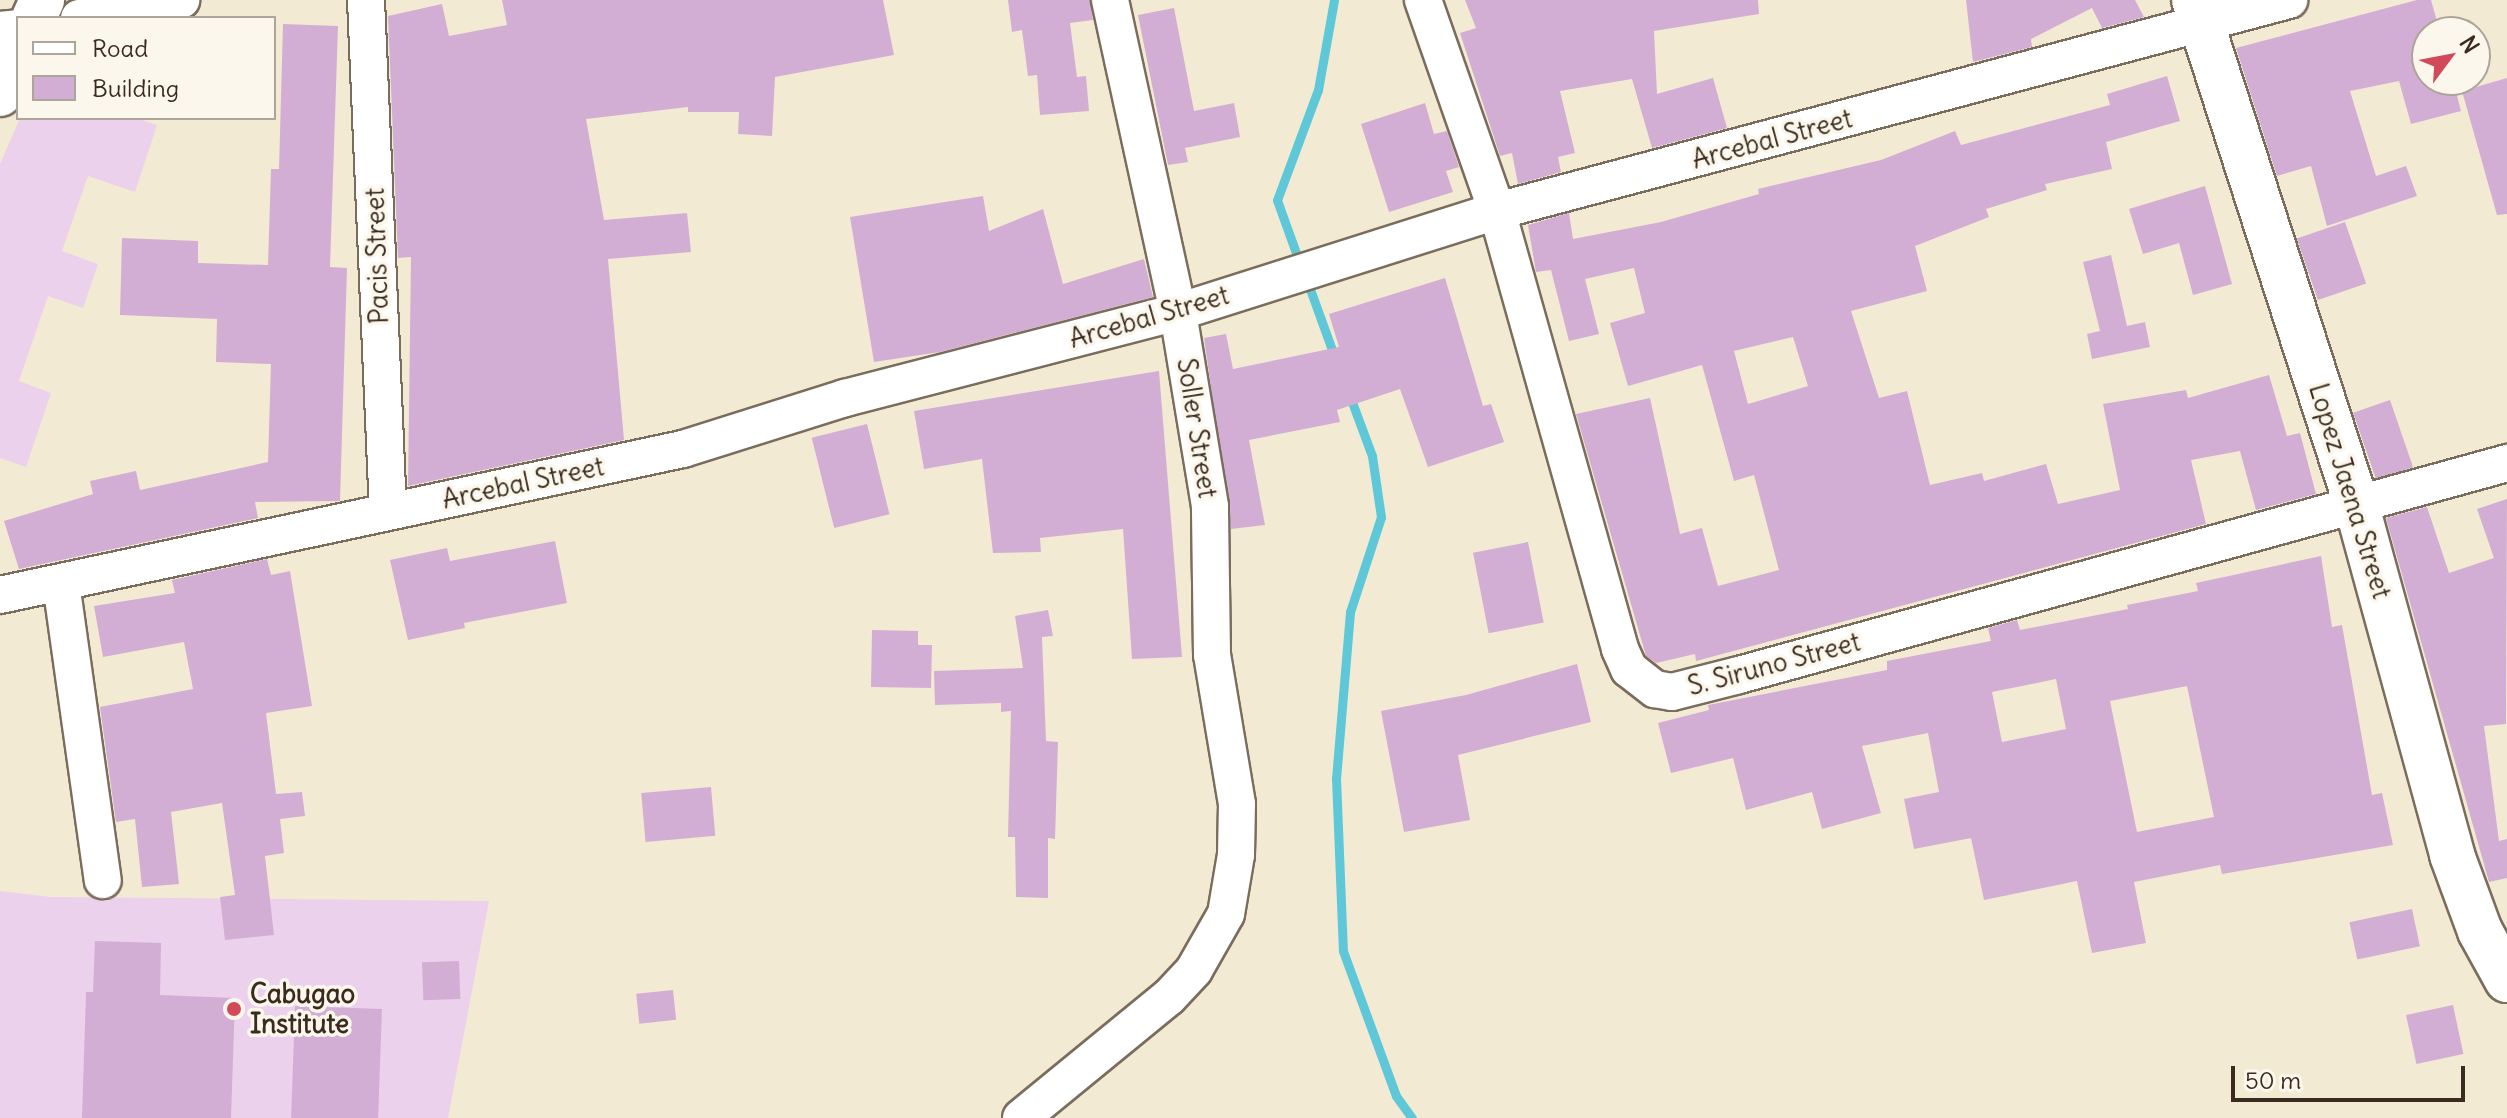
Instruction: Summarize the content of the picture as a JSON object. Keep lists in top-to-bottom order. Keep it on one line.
{"streets":{"main road":["Lopez Jaena Street"],"street":["Arcebal Street","Pacis Street","Soller Street","S. Siruno Street"]},"crossings":[["Arcebal Street","Pacis Street"],["Arcebal Street","Soller Street"],["Arcebal Street","Lopez Jaena Street"],["Arcebal Street","S. Siruno Street"],["Lopez Jaena Street","S. Siruno Street"]],"places":["Cabugao Institute"],"legend":["Road","Building"],"scale_bar":"50 m","north":"top right"}
